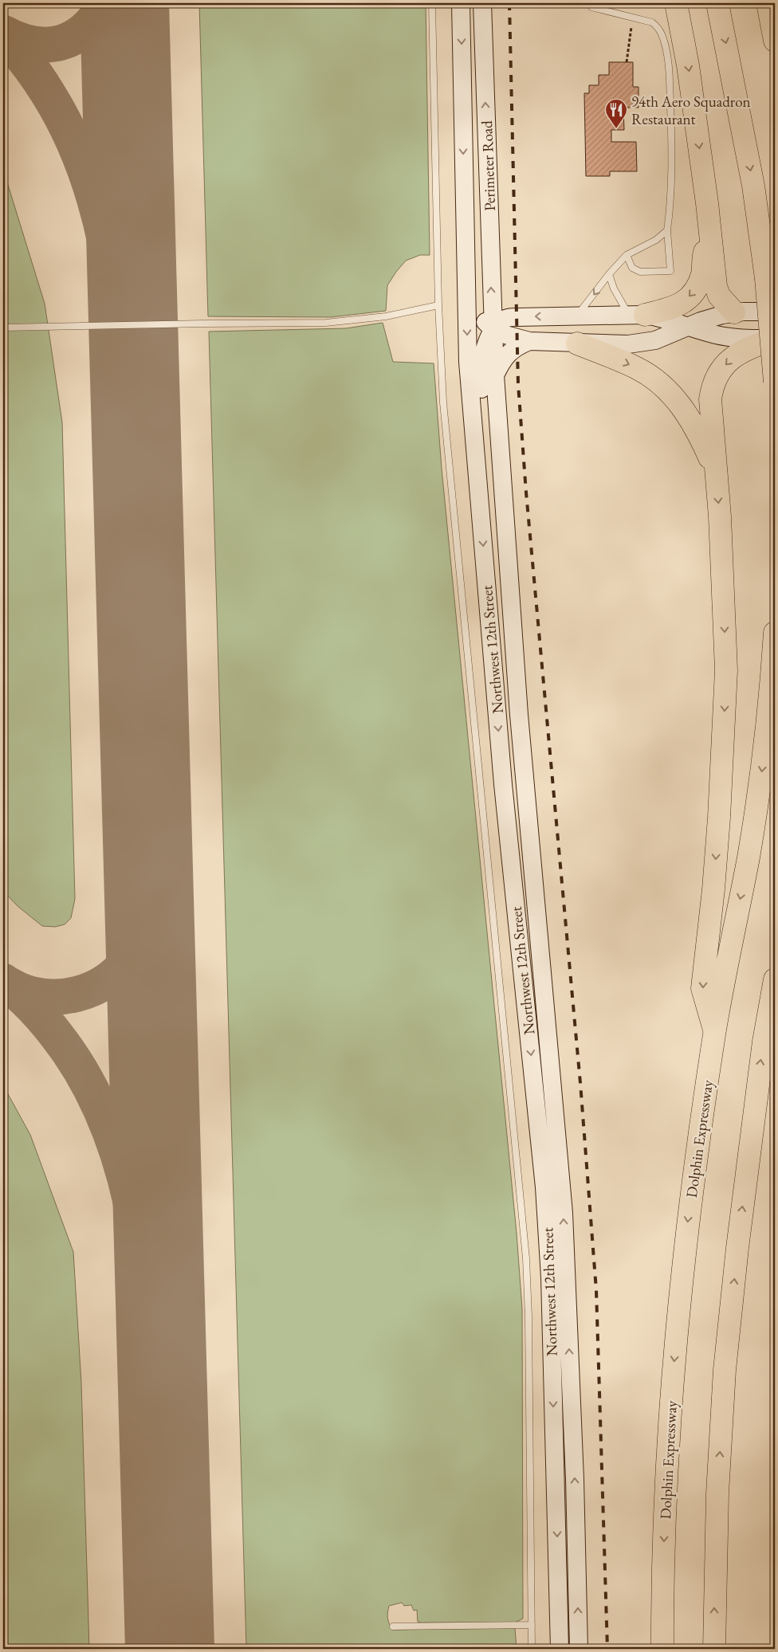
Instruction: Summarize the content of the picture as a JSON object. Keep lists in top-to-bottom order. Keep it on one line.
{"streets":{"highway":["Dolphin Expressway"],"main road":["Perimeter Road","Northwest 12th Street"]},"crossings":[["Perimeter Road","Northwest 12th Street"]],"places":{"restaurant":["94th Aero Squadron Restaurant"]}}
